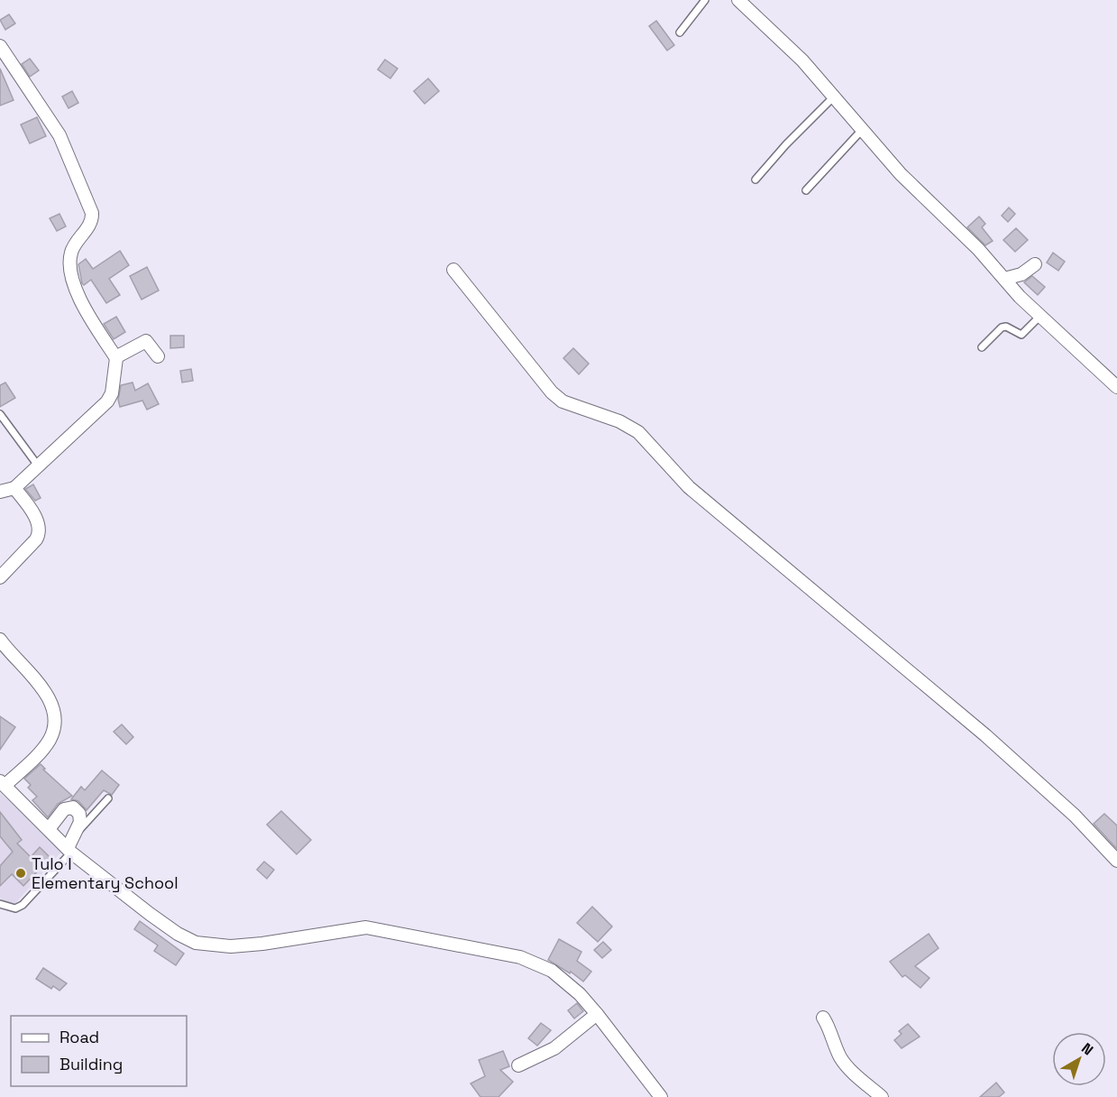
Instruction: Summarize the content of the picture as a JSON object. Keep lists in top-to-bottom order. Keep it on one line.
{"places":["Tulo I Elementary School"],"legend":["Road","Building"],"north":"top right"}
